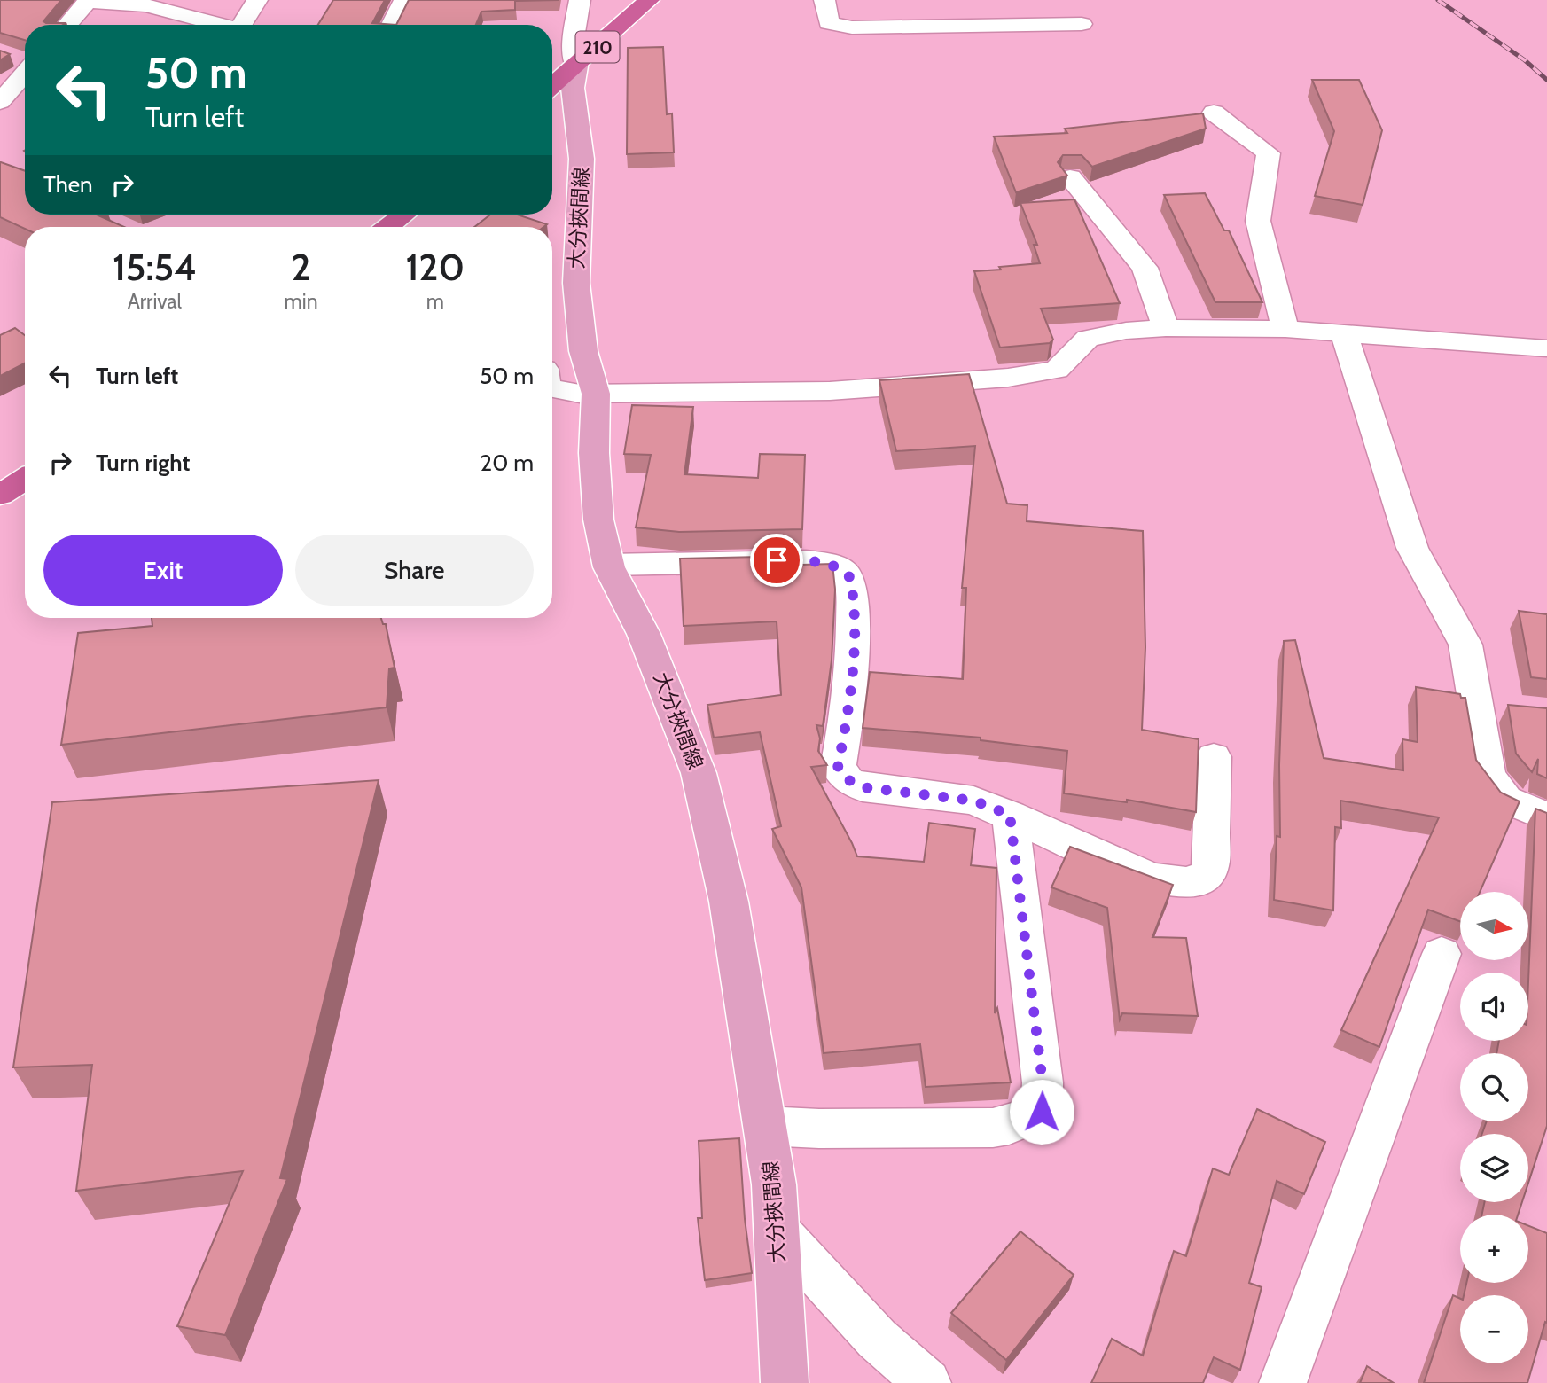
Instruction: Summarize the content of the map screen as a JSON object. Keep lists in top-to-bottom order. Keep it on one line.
{"streets":{"highway":["210"],"main road":["大分挾間線"]},"crossings":[["210","大分挾間線"]],"north":"right","page":{"turn":["50 m","Turn left"],"then":"Then","eta":["15:54","Arrival","2","min","120","m"],"list":[{"name":"Turn left","value":"50 m"},{"name":"Turn right","value":"20 m"}],"buttons":["Exit","Share"],"map_buttons":["+","−"]}}
